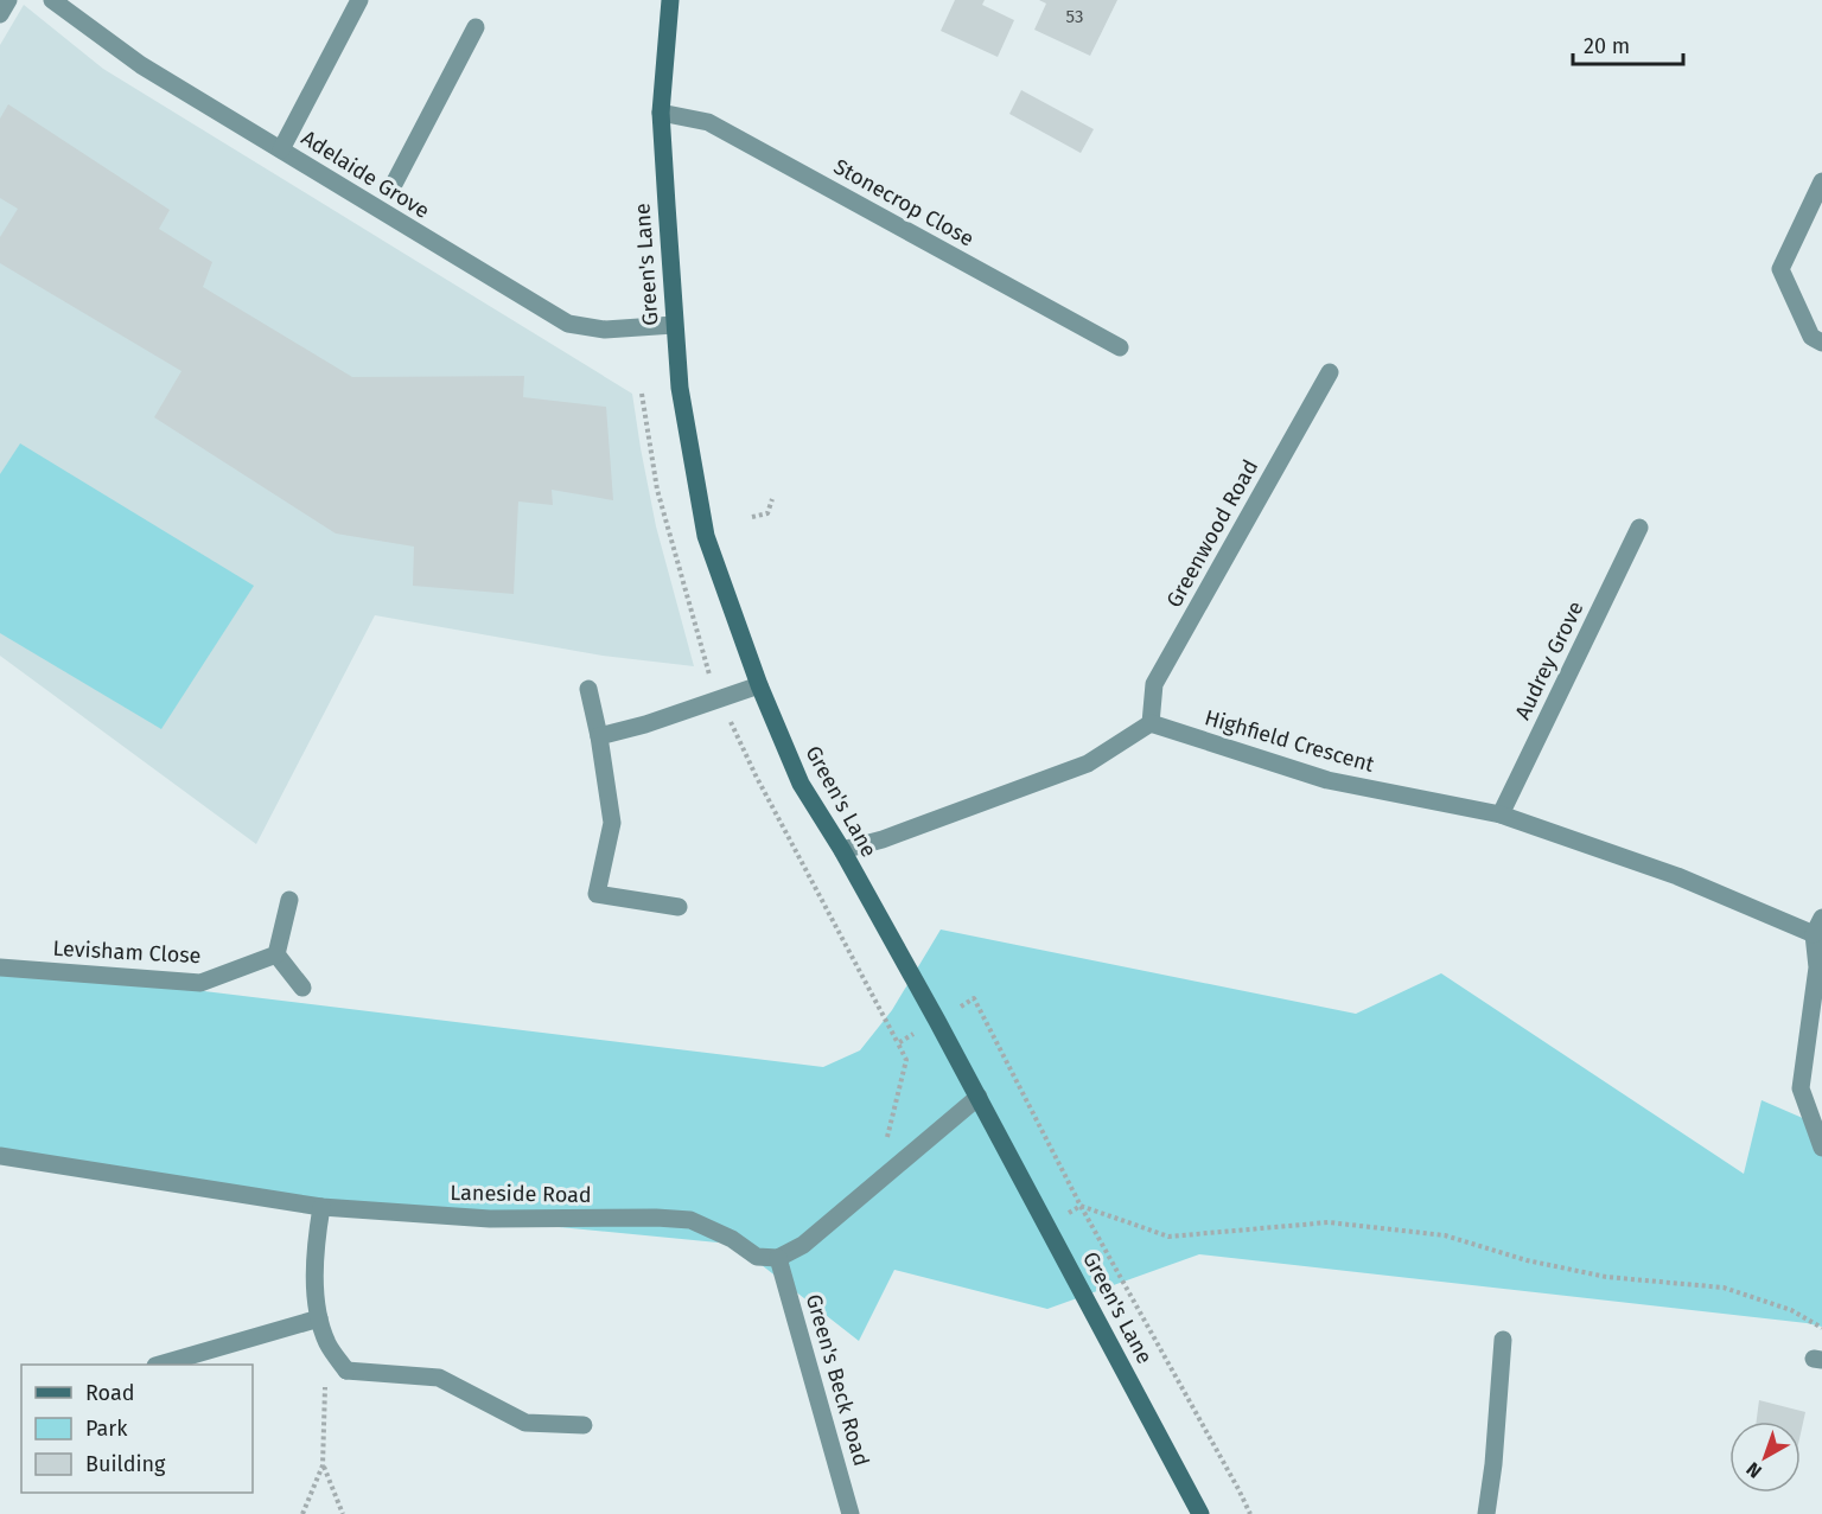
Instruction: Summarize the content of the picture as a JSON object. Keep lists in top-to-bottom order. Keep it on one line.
{"streets":{"street":["Adelaide Grove","Stonecrop Close","Green's Lane","Greenwood Road","Audrey Grove","Highfield Crescent","Levisham Close","Laneside Road","Green's Beck Road"]},"crossings":[["Adelaide Grove","Green's Lane"],["Stonecrop Close","Green's Lane"],["Greenwood Road","Highfield Crescent"],["Audrey Grove","Highfield Crescent"],["Laneside Road","Green's Beck Road"]],"house_numbers":["53"],"legend":["Road","Park","Building"],"scale_bar":"20 m","north":"bottom left"}
